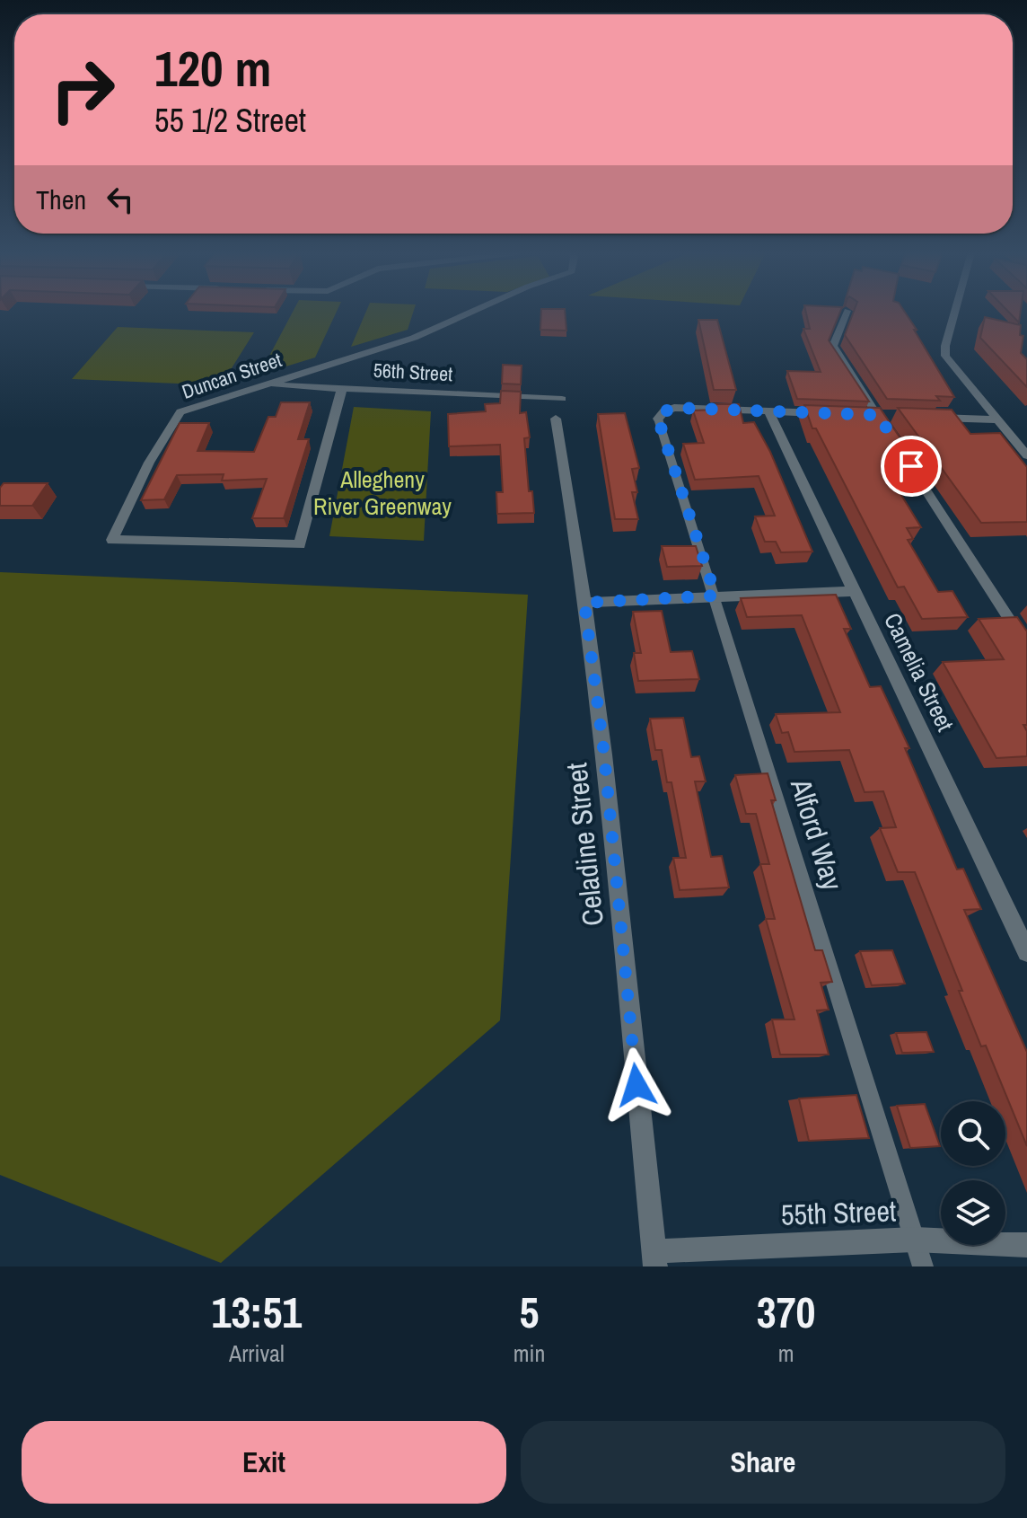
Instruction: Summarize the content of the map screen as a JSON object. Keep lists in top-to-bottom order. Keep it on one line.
{"streets":{"street":["56th Street","Duncan Street","Camelia Street","Celadine Street","55th Street"],"lane":["Alford Way"]},"crossings":[["56th Street","Duncan Street"],["Alford Way","55th Street"],["Celadine Street","55th Street"]],"parks":["Allegheny River Greenway"],"page":{"turn":["120 m","55 1/2 Street"],"then":"Then","eta":["13:51","Arrival","5","min","370","m"],"buttons":["Exit","Share"]}}
